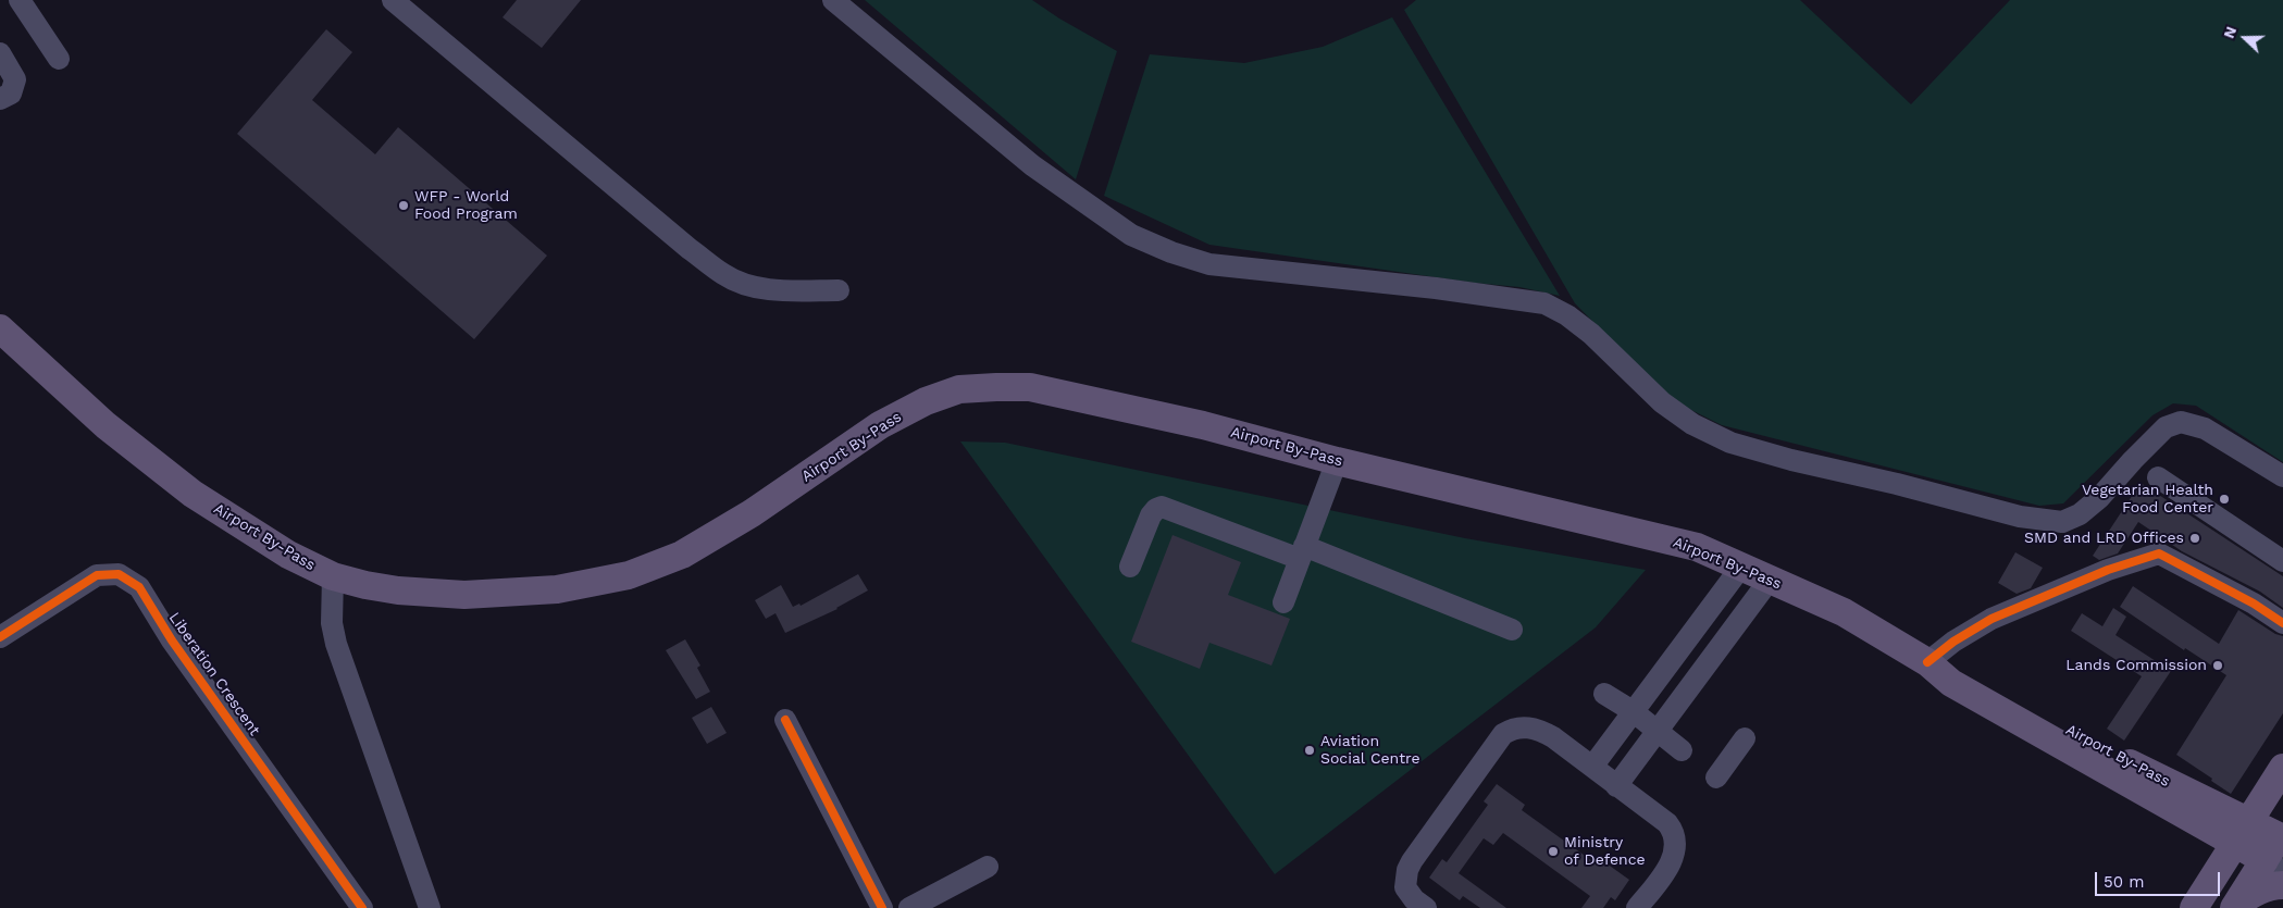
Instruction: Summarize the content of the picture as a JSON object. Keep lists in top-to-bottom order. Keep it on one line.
{"streets":{"main road":["Airport By-Pass"],"street":["Liberation Crescent"]},"places":["WFP - World Food Program","Vegetarian Health Food Center","SMD and LRD Offices","Lands Commission","Aviation Social Centre","Ministry of Defence"],"scale_bar":"50 m","north":"left"}
